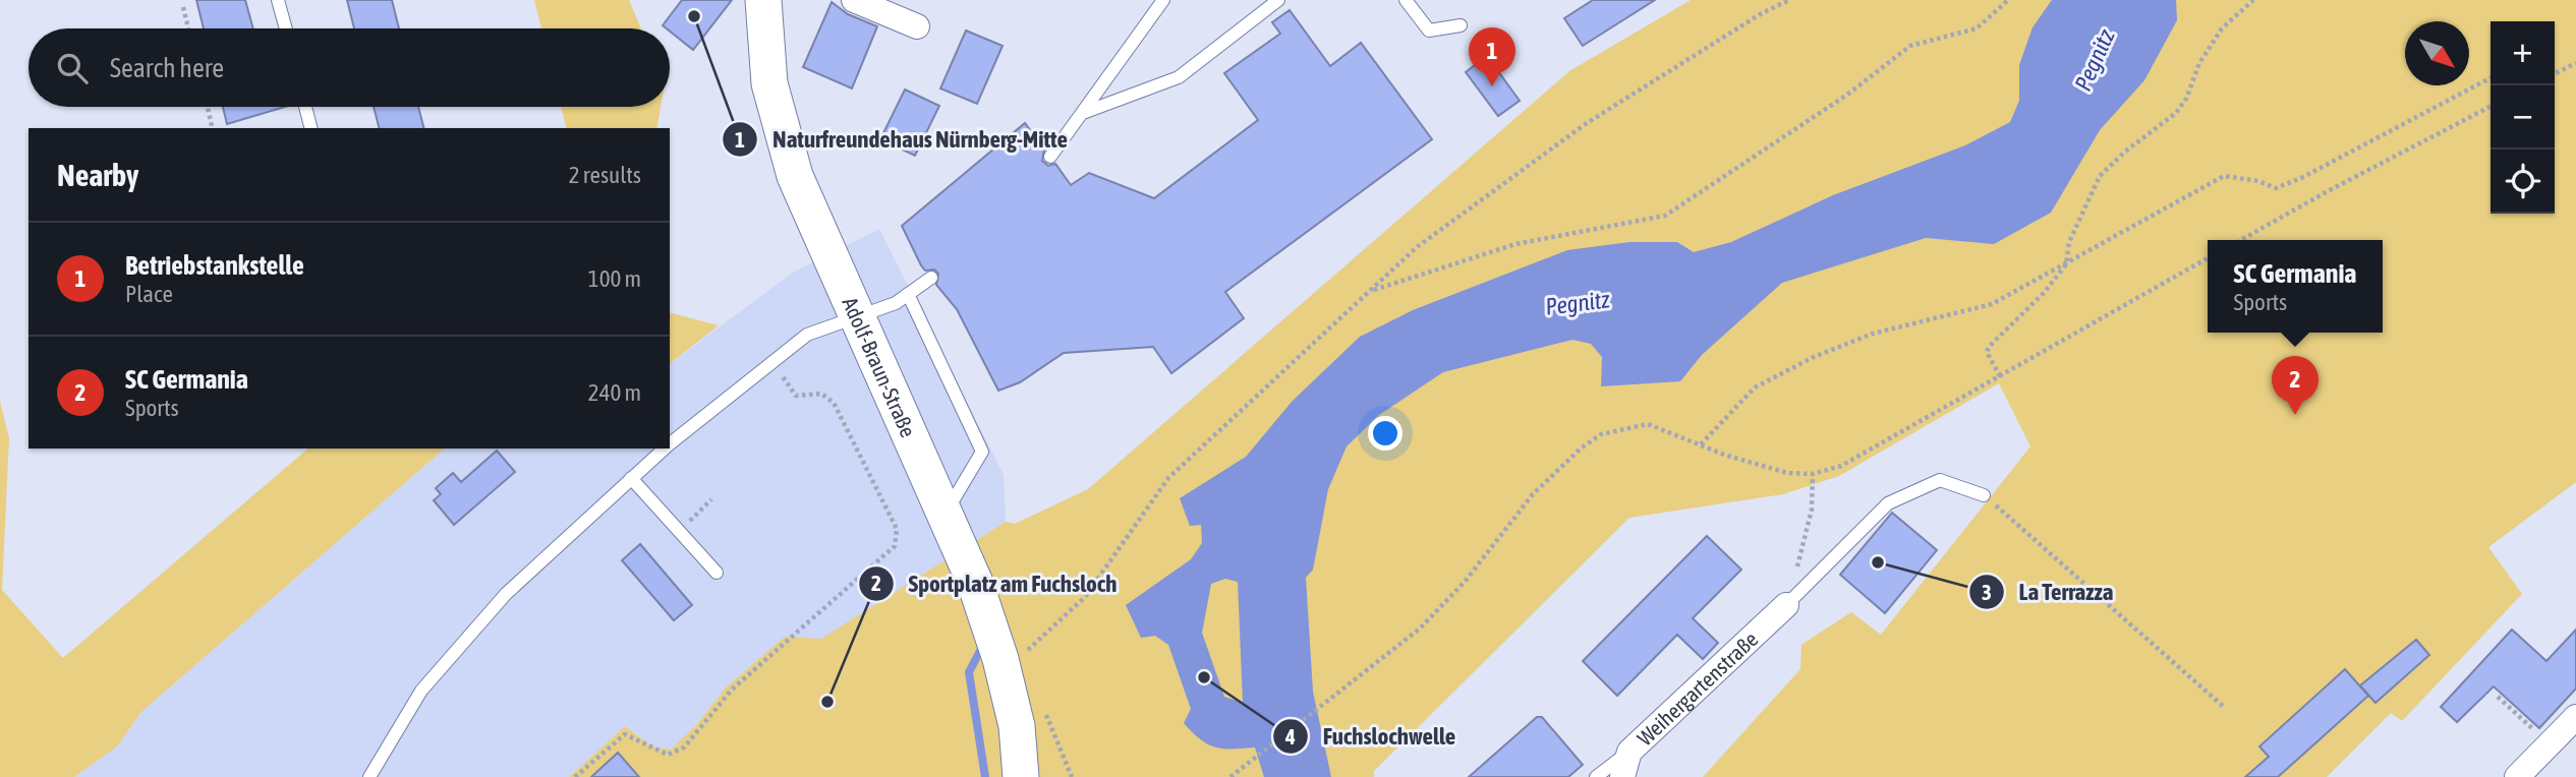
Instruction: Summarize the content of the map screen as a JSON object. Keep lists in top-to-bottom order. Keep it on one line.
{"streets":{"main road":["Adolf-Braun-Straße"],"street":["Weihergartenstraße"]},"water":["Pegnitz"],"places":["Naturfreundehaus Nürnberg-Mitte","La Terrazza","Fuchslochwelle","Sportplatz am Fuchsloch"],"north":"bottom right","page":{"map_buttons":["+","−"],"pins":["1","2"],"search":"Search here","heading":["Nearby","2 results"],"list":[{"mark":"1","name":"Betriebstankstelle","note":"Place","value":"100 m"},{"mark":"2","name":"SC Germania","note":"Sports","value":"240 m"}],"popup":["SC Germania","Sports"]}}
